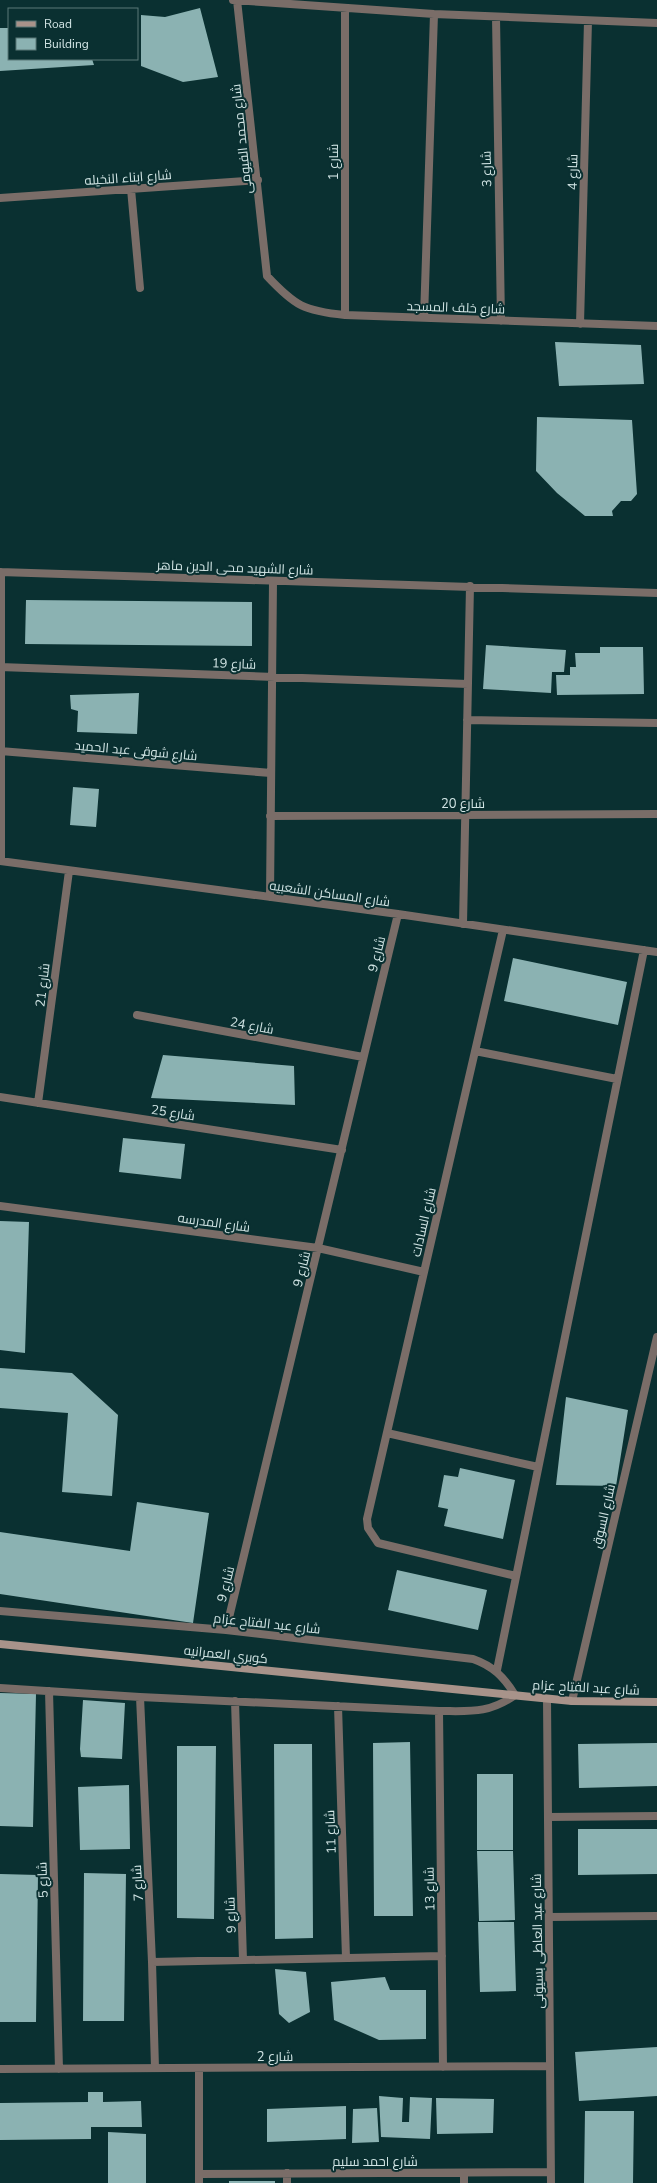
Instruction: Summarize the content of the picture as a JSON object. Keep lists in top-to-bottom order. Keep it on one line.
{"streets":{"street":["شارع محمد الفيومى","شارع 1","شارع 3","شارع 4","شارع ابناء النخيله","شارع خلف المسجد","شارع الشهيد محى الدين ماهر","شارع 19","شارع شوقى عبد الحميد","شارع 20","شارع المساكن الشعبيه","شارع 9","شارع 21","شارع 24","شارع 25","شارع المدرسه","شارع السادات","شارع السوق","شارع عبد الفتاح عزام","كوبري العمرانيه","شارع 11","شارع 5","شارع 7","شارع 13","شارع عبد العاطى بسيونى","شارع 2","شارع احمد سليم"]},"crossings":[["شارع محمد الفيومى","شارع ابناء النخيله"],["شارع محمد الفيومى","شارع خلف المسجد"],["شارع 1","شارع خلف المسجد"],["شارع 3","شارع خلف المسجد"],["شارع 4","شارع خلف المسجد"],["شارع المساكن الشعبيه","شارع 9"],["شارع المساكن الشعبيه","شارع 21"],["شارع المساكن الشعبيه","شارع السادات"],["شارع 9","شارع 24"],["شارع 9","شارع 25"],["شارع 9","شارع المدرسه"],["شارع 9","شارع عبد الفتاح عزام"],["شارع 21","شارع 25"],["شارع المدرسه","شارع السادات"],["شارع السوق","شارع عبد الفتاح عزام"],["شارع عبد الفتاح عزام","كوبري العمرانيه"],["شارع عبد الفتاح عزام","شارع 11"],["شارع عبد الفتاح عزام","شارع 5"],["شارع عبد الفتاح عزام","شارع 7"],["شارع عبد الفتاح عزام","شارع 13"],["شارع عبد الفتاح عزام","شارع عبد العاطى بسيونى"],["شارع 5","شارع 2"],["شارع 7","شارع 2"],["شارع 13","شارع 2"],["شارع عبد العاطى بسيونى","شارع 2"],["شارع عبد العاطى بسيونى","شارع احمد سليم"]],"legend":["Road","Building"]}
